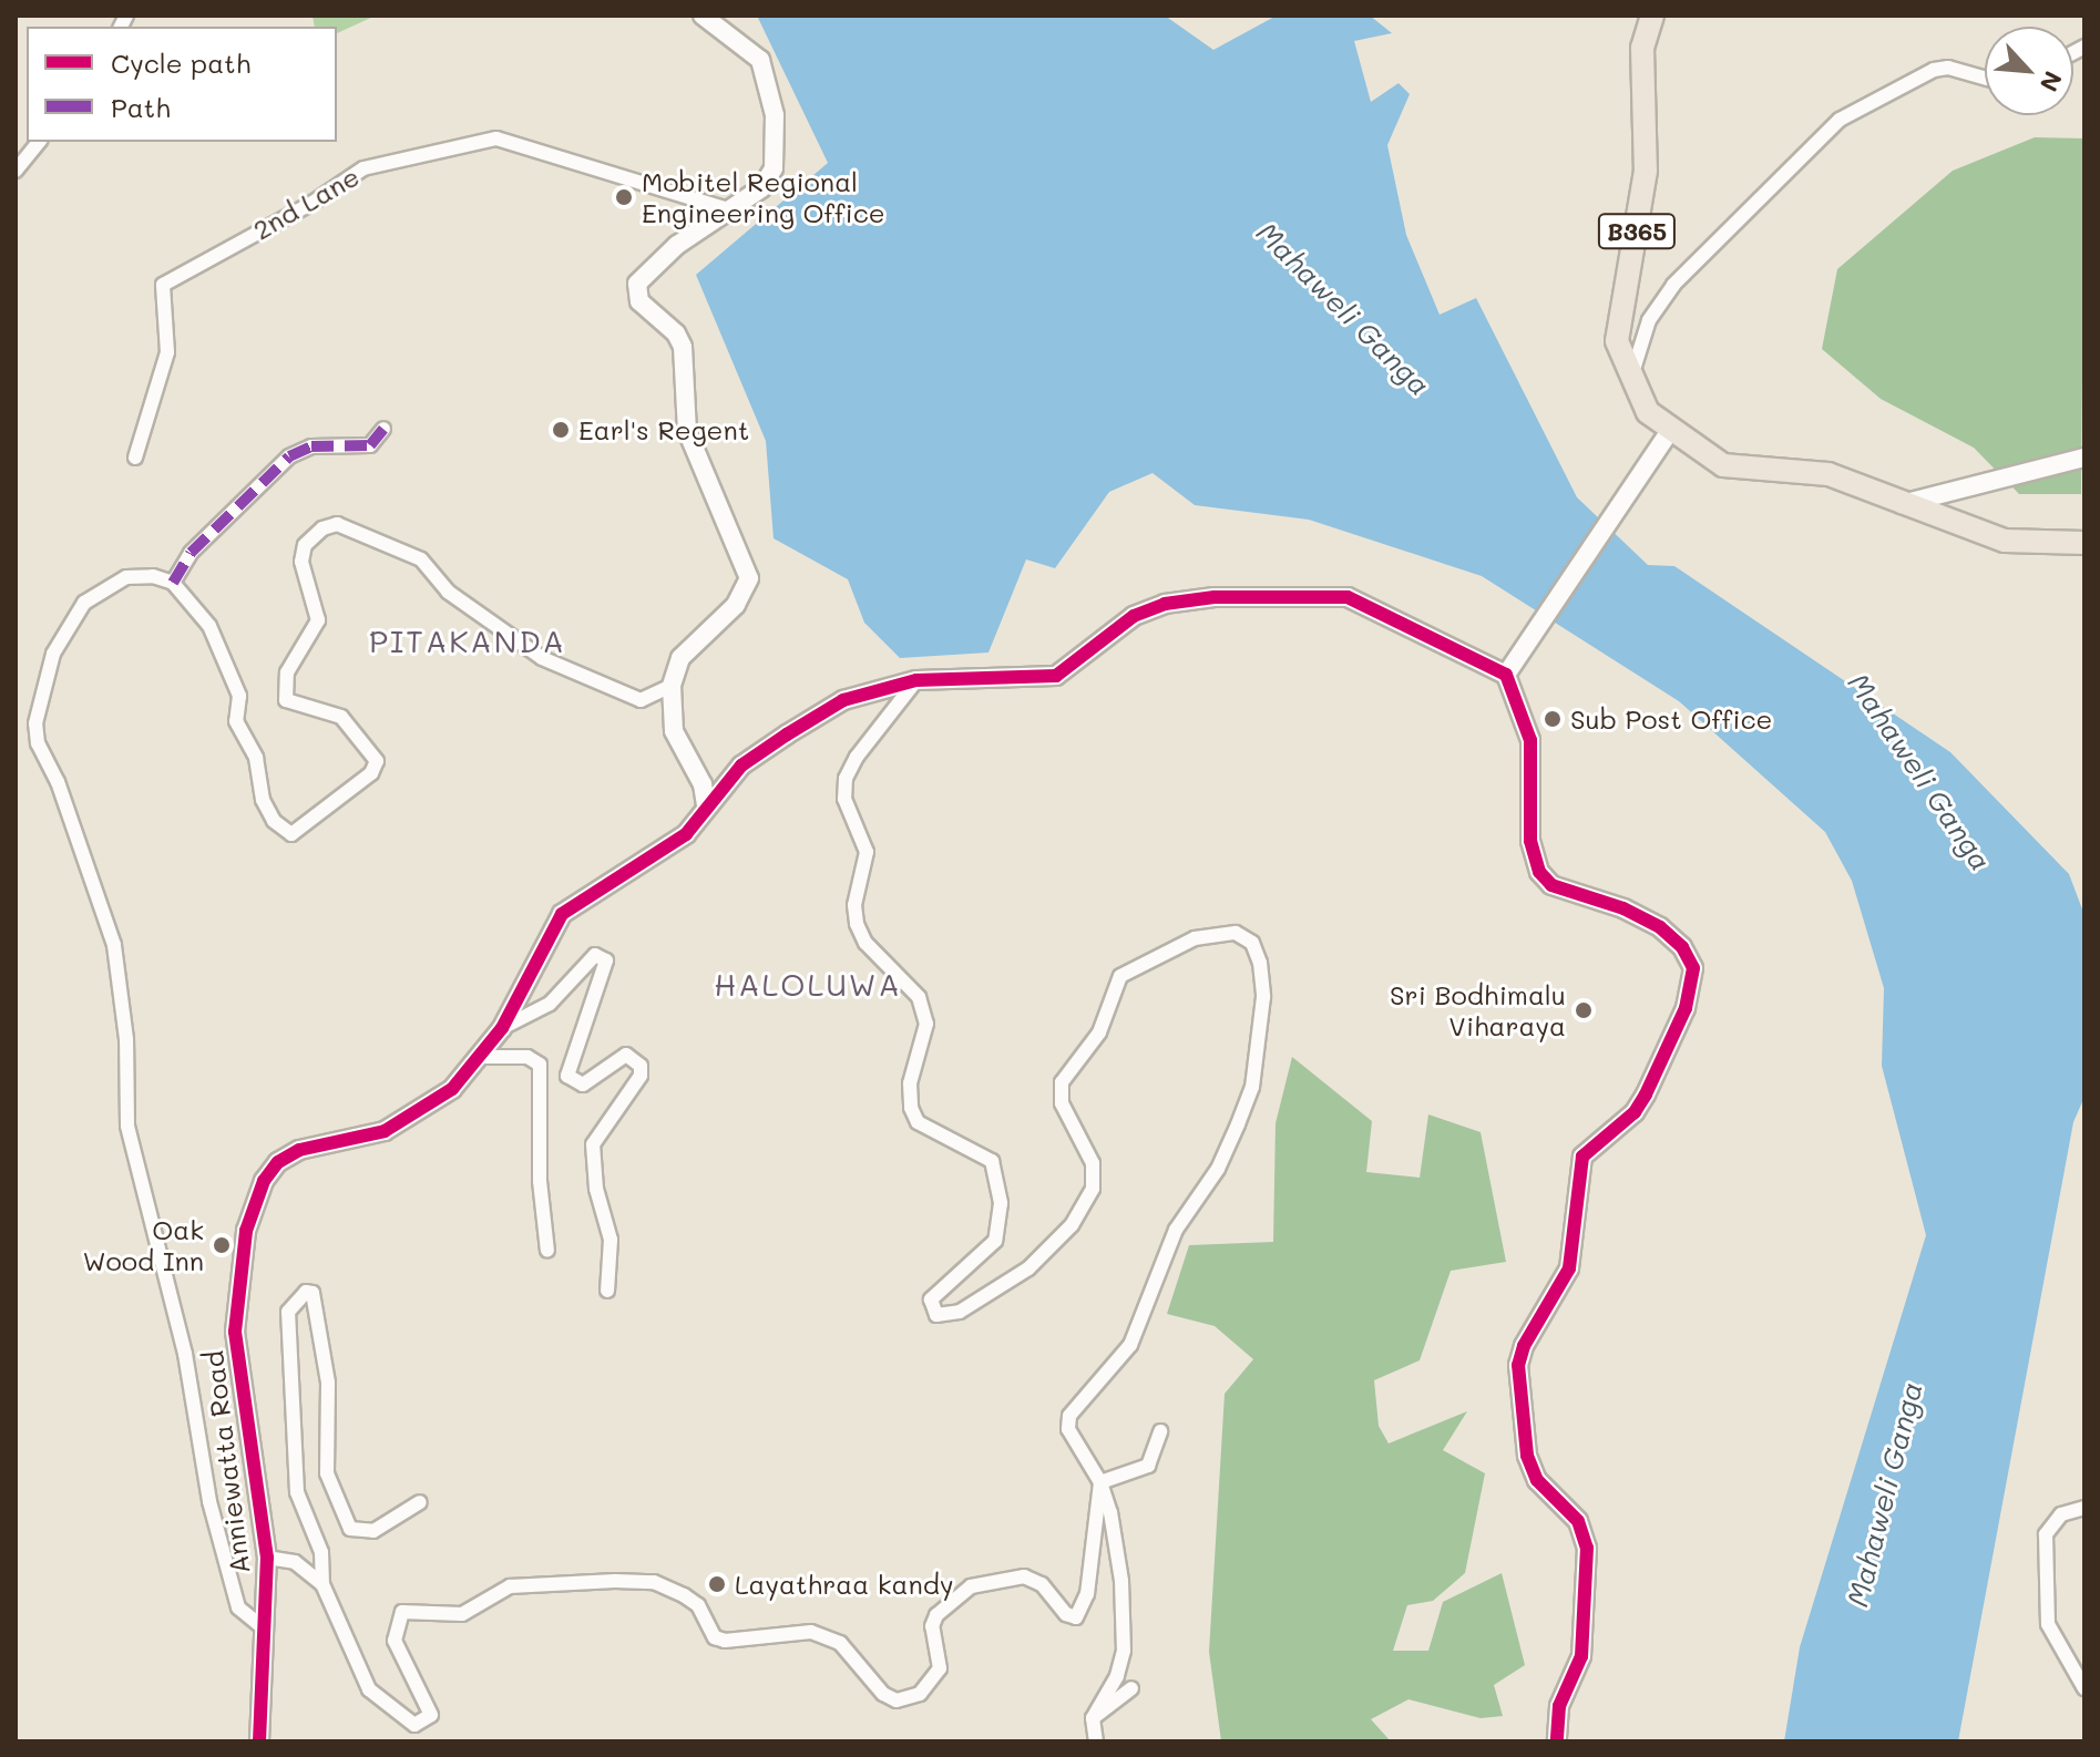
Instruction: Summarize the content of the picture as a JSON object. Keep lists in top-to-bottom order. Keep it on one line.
{"streets":{"main road":["B365"],"street":["2nd Lane","Anniewatta Road"]},"districts":["PITAKANDA","HALOLUWA"],"water":["Mahaweli Ganga"],"places":["Mobitel Regional Engineering Office","Earl's Regent","Sub Post Office","Sri Bodhimalu Viharaya","Oak Wood Inn","Layathraa kandy"],"legend":["Cycle path","Path"],"north":"bottom right"}
